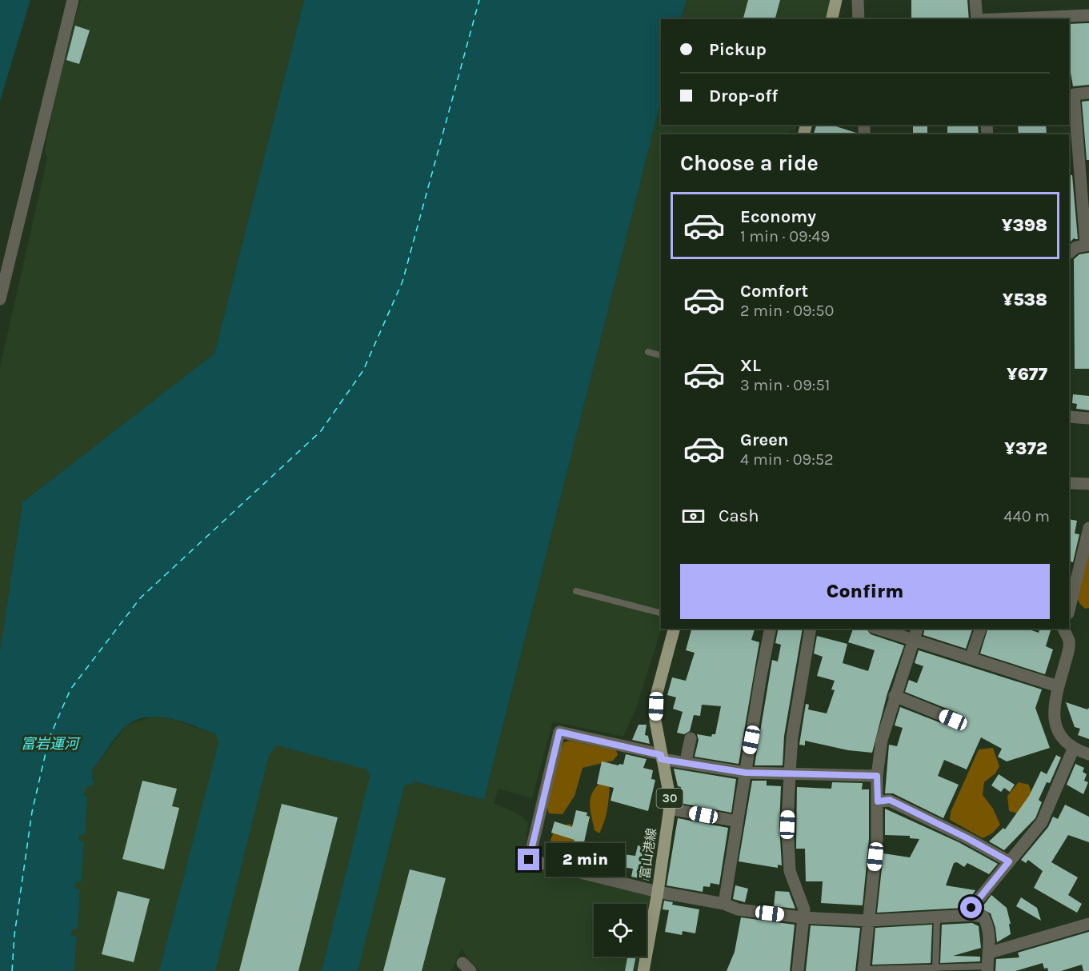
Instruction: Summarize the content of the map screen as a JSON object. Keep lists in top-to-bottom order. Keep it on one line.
{"streets":{"main road":["30","富山港線"]},"water":["富岩運河"],"page":{"banner":["Pickup","Drop-off"],"heading":"Choose a ride","list":[{"name":"Economy","note":"1 min · 09:49","value":"¥398"},{"name":"Comfort","note":"2 min · 09:50","value":"¥538"},{"name":"XL","note":"3 min · 09:51","value":"¥677"},{"name":"Green","note":"4 min · 09:52","value":"¥372"}],"pay":["Cash","440 m"],"buttons":"Confirm","bubble":"2 min"}}
